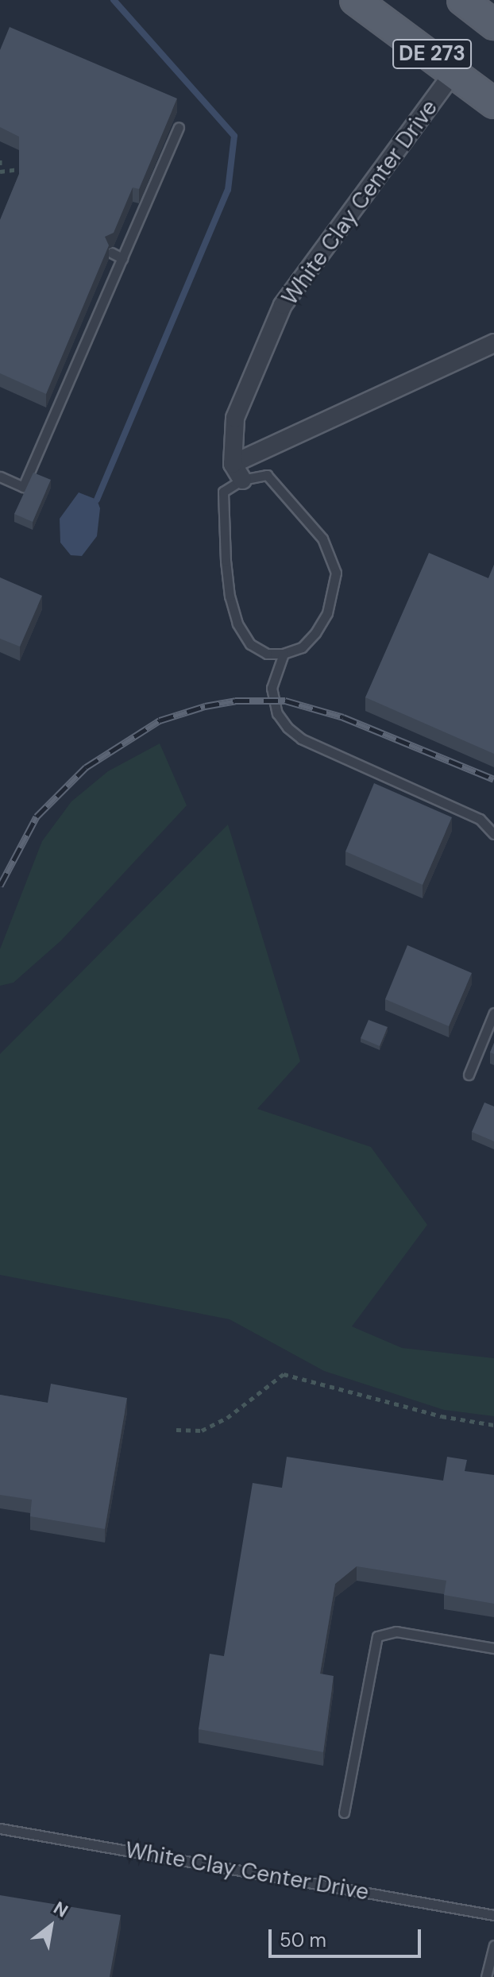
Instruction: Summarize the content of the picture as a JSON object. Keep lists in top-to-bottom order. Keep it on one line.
{"streets":{"main road":["DE 273"],"street":["White Clay Center Drive"]},"crossings":[["DE 273","White Clay Center Drive"]],"scale_bar":"50 m","north":"top right"}
